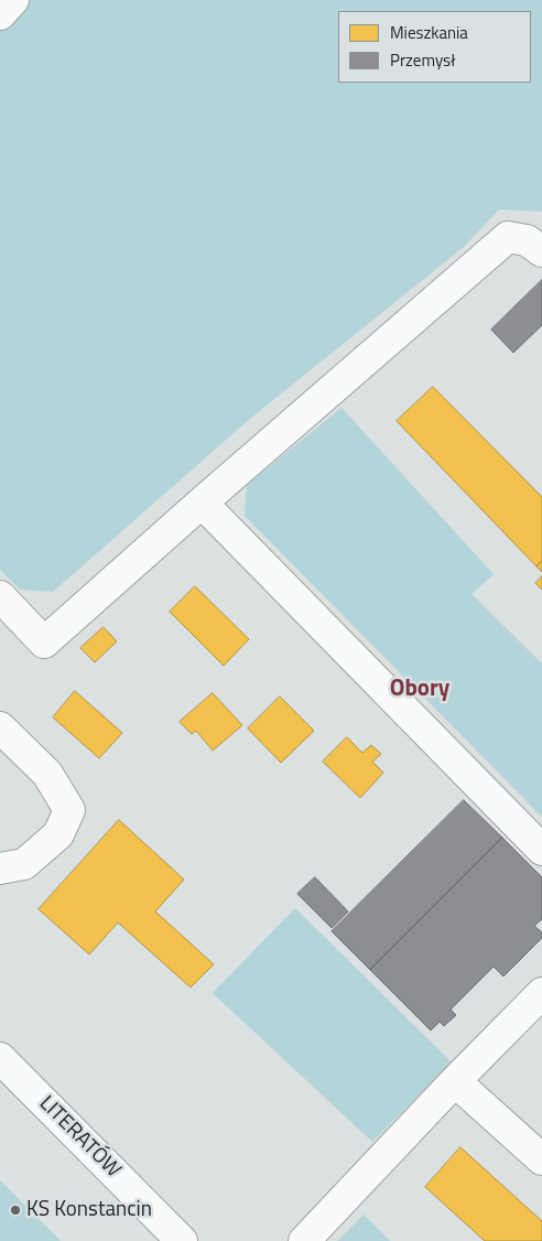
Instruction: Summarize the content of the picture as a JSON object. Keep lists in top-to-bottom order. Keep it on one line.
{"streets":{"street":["LITERATÓW"]},"districts":["Obory"],"places":["KS Konstancin"],"legend":["Mieszkania","Przemysł"]}
